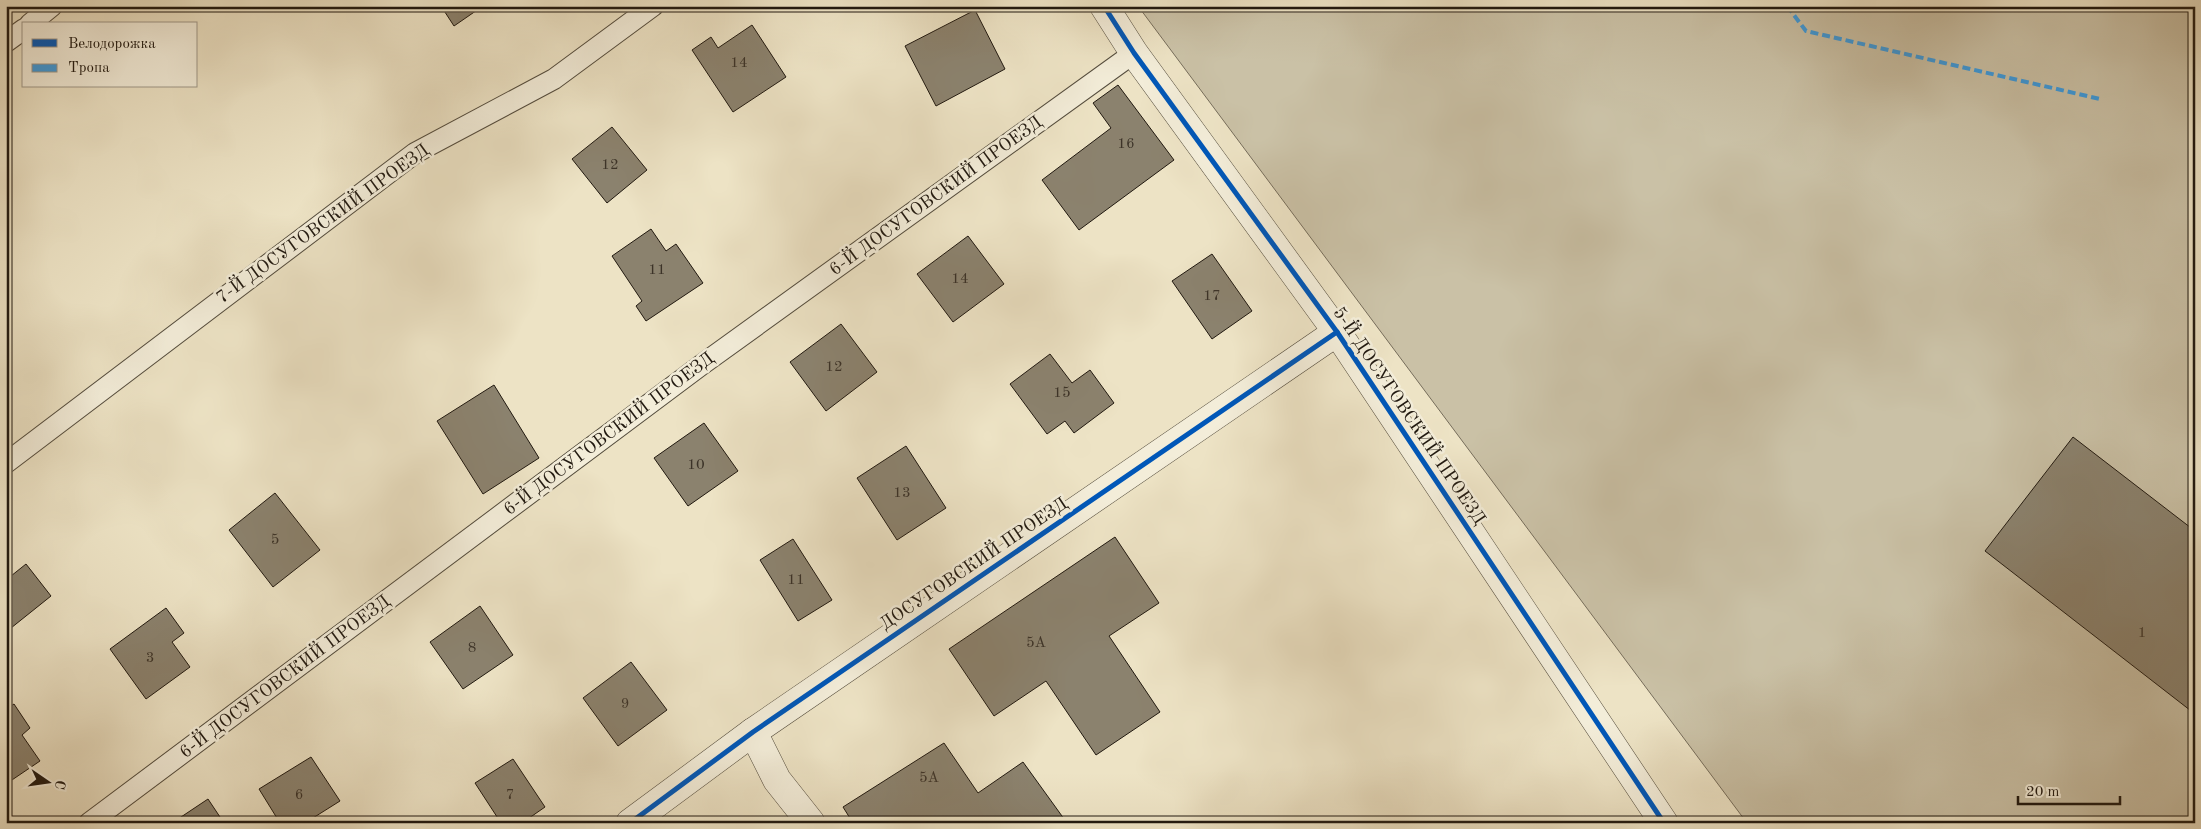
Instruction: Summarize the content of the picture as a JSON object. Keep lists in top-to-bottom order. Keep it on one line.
{"streets":{"street":["5-Й ДОСУГОВСКИЙ ПРОЕЗД","ДОСУГОВСКИЙ ПРОЕЗД"],"lane":["6-Й ДОСУГОВСКИЙ ПРОЕЗД","7-Й ДОСУГОВСКИЙ ПРОЕЗД"]},"crossings":[["6-Й ДОСУГОВСКИЙ ПРОЕЗД","5-Й ДОСУГОВСКИЙ ПРОЕЗД"],["5-Й ДОСУГОВСКИЙ ПРОЕЗД","ДОСУГОВСКИЙ ПРОЕЗД"]],"house_numbers":["14","16","12","11","14","17","12","15","10","13","5","11","1","5А","8","3","9","5А","6","7"],"legend":["Велодорожка","Тропа"],"scale_bar":"20 m","north":"right"}
